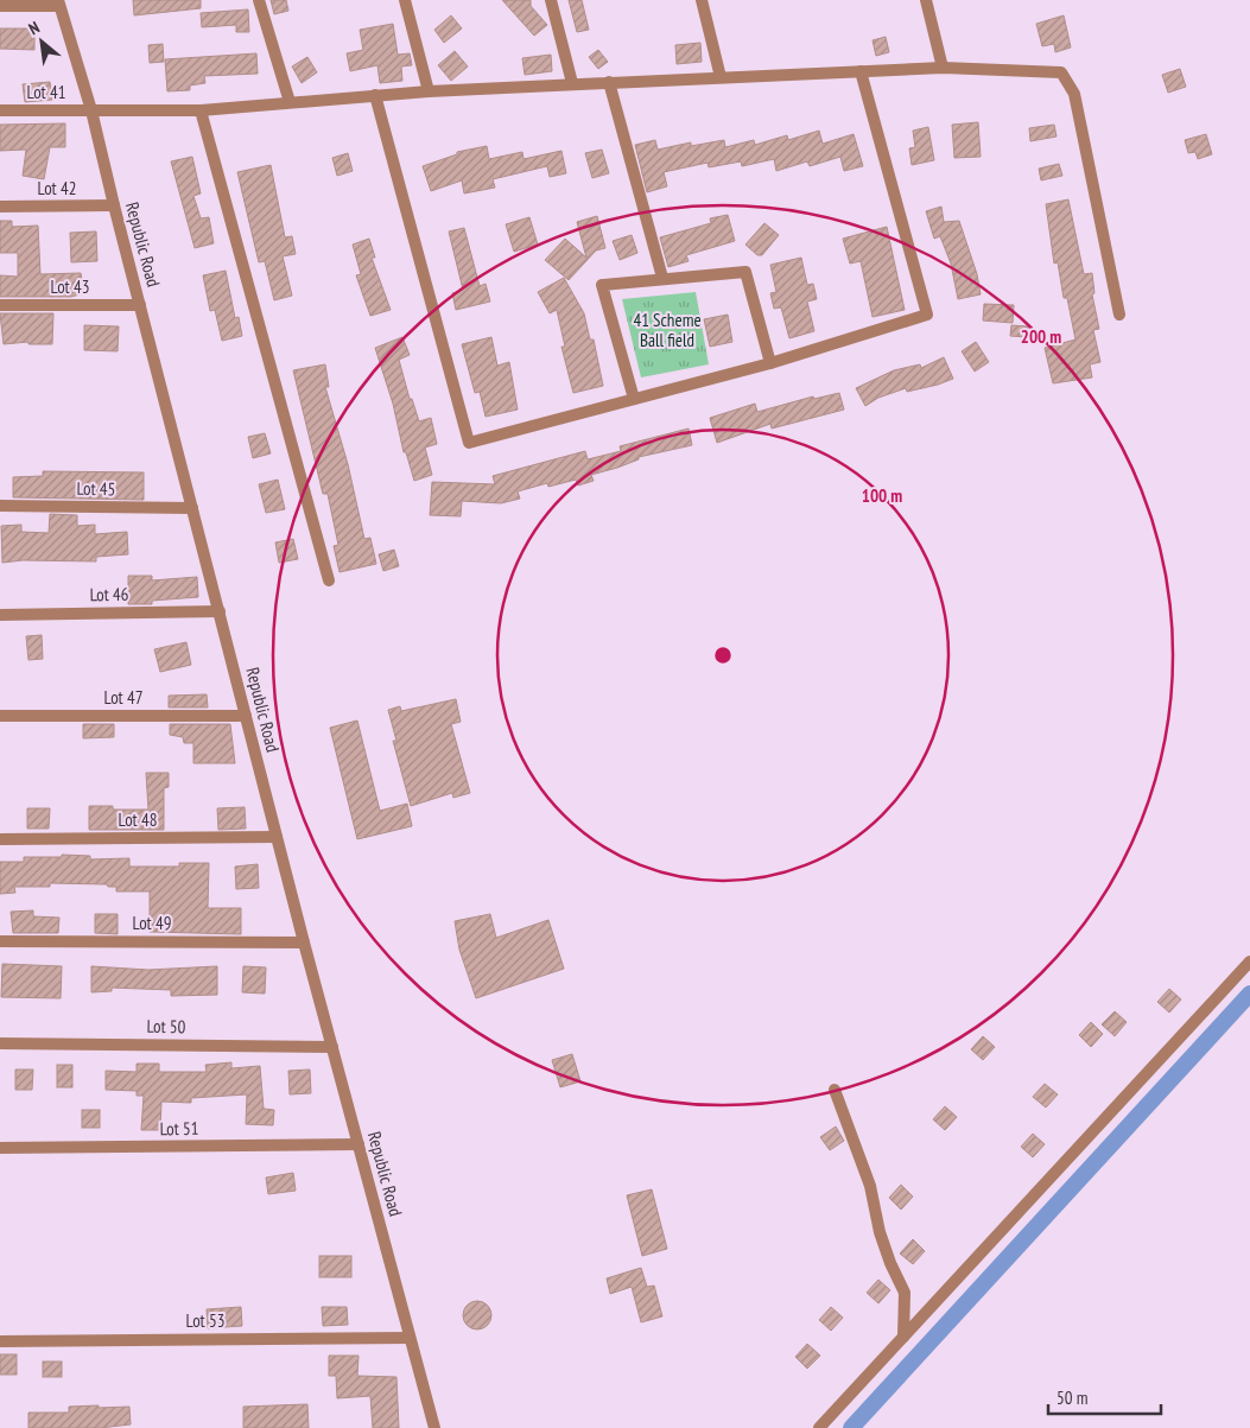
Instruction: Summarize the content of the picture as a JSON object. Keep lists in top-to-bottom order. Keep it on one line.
{"streets":{"street":["Lot 41","Lot 42","Republic Road","Lot 43","Lot 45","Lot 46","Lot 47","Lot 48","Lot 49","Lot 50","Lot 51","Lot 53"]},"crossings":[["Lot 41","Republic Road"],["Lot 42","Republic Road"],["Republic Road","Lot 43"],["Republic Road","Lot 45"],["Republic Road","Lot 46"],["Republic Road","Lot 47"],["Republic Road","Lot 48"],["Republic Road","Lot 49"],["Republic Road","Lot 50"],["Republic Road","Lot 51"],["Republic Road","Lot 53"]],"parks":["41 Scheme Ball field"],"scale_bar":"50 m","north":"top left","rings":["200 m","100 m"]}
